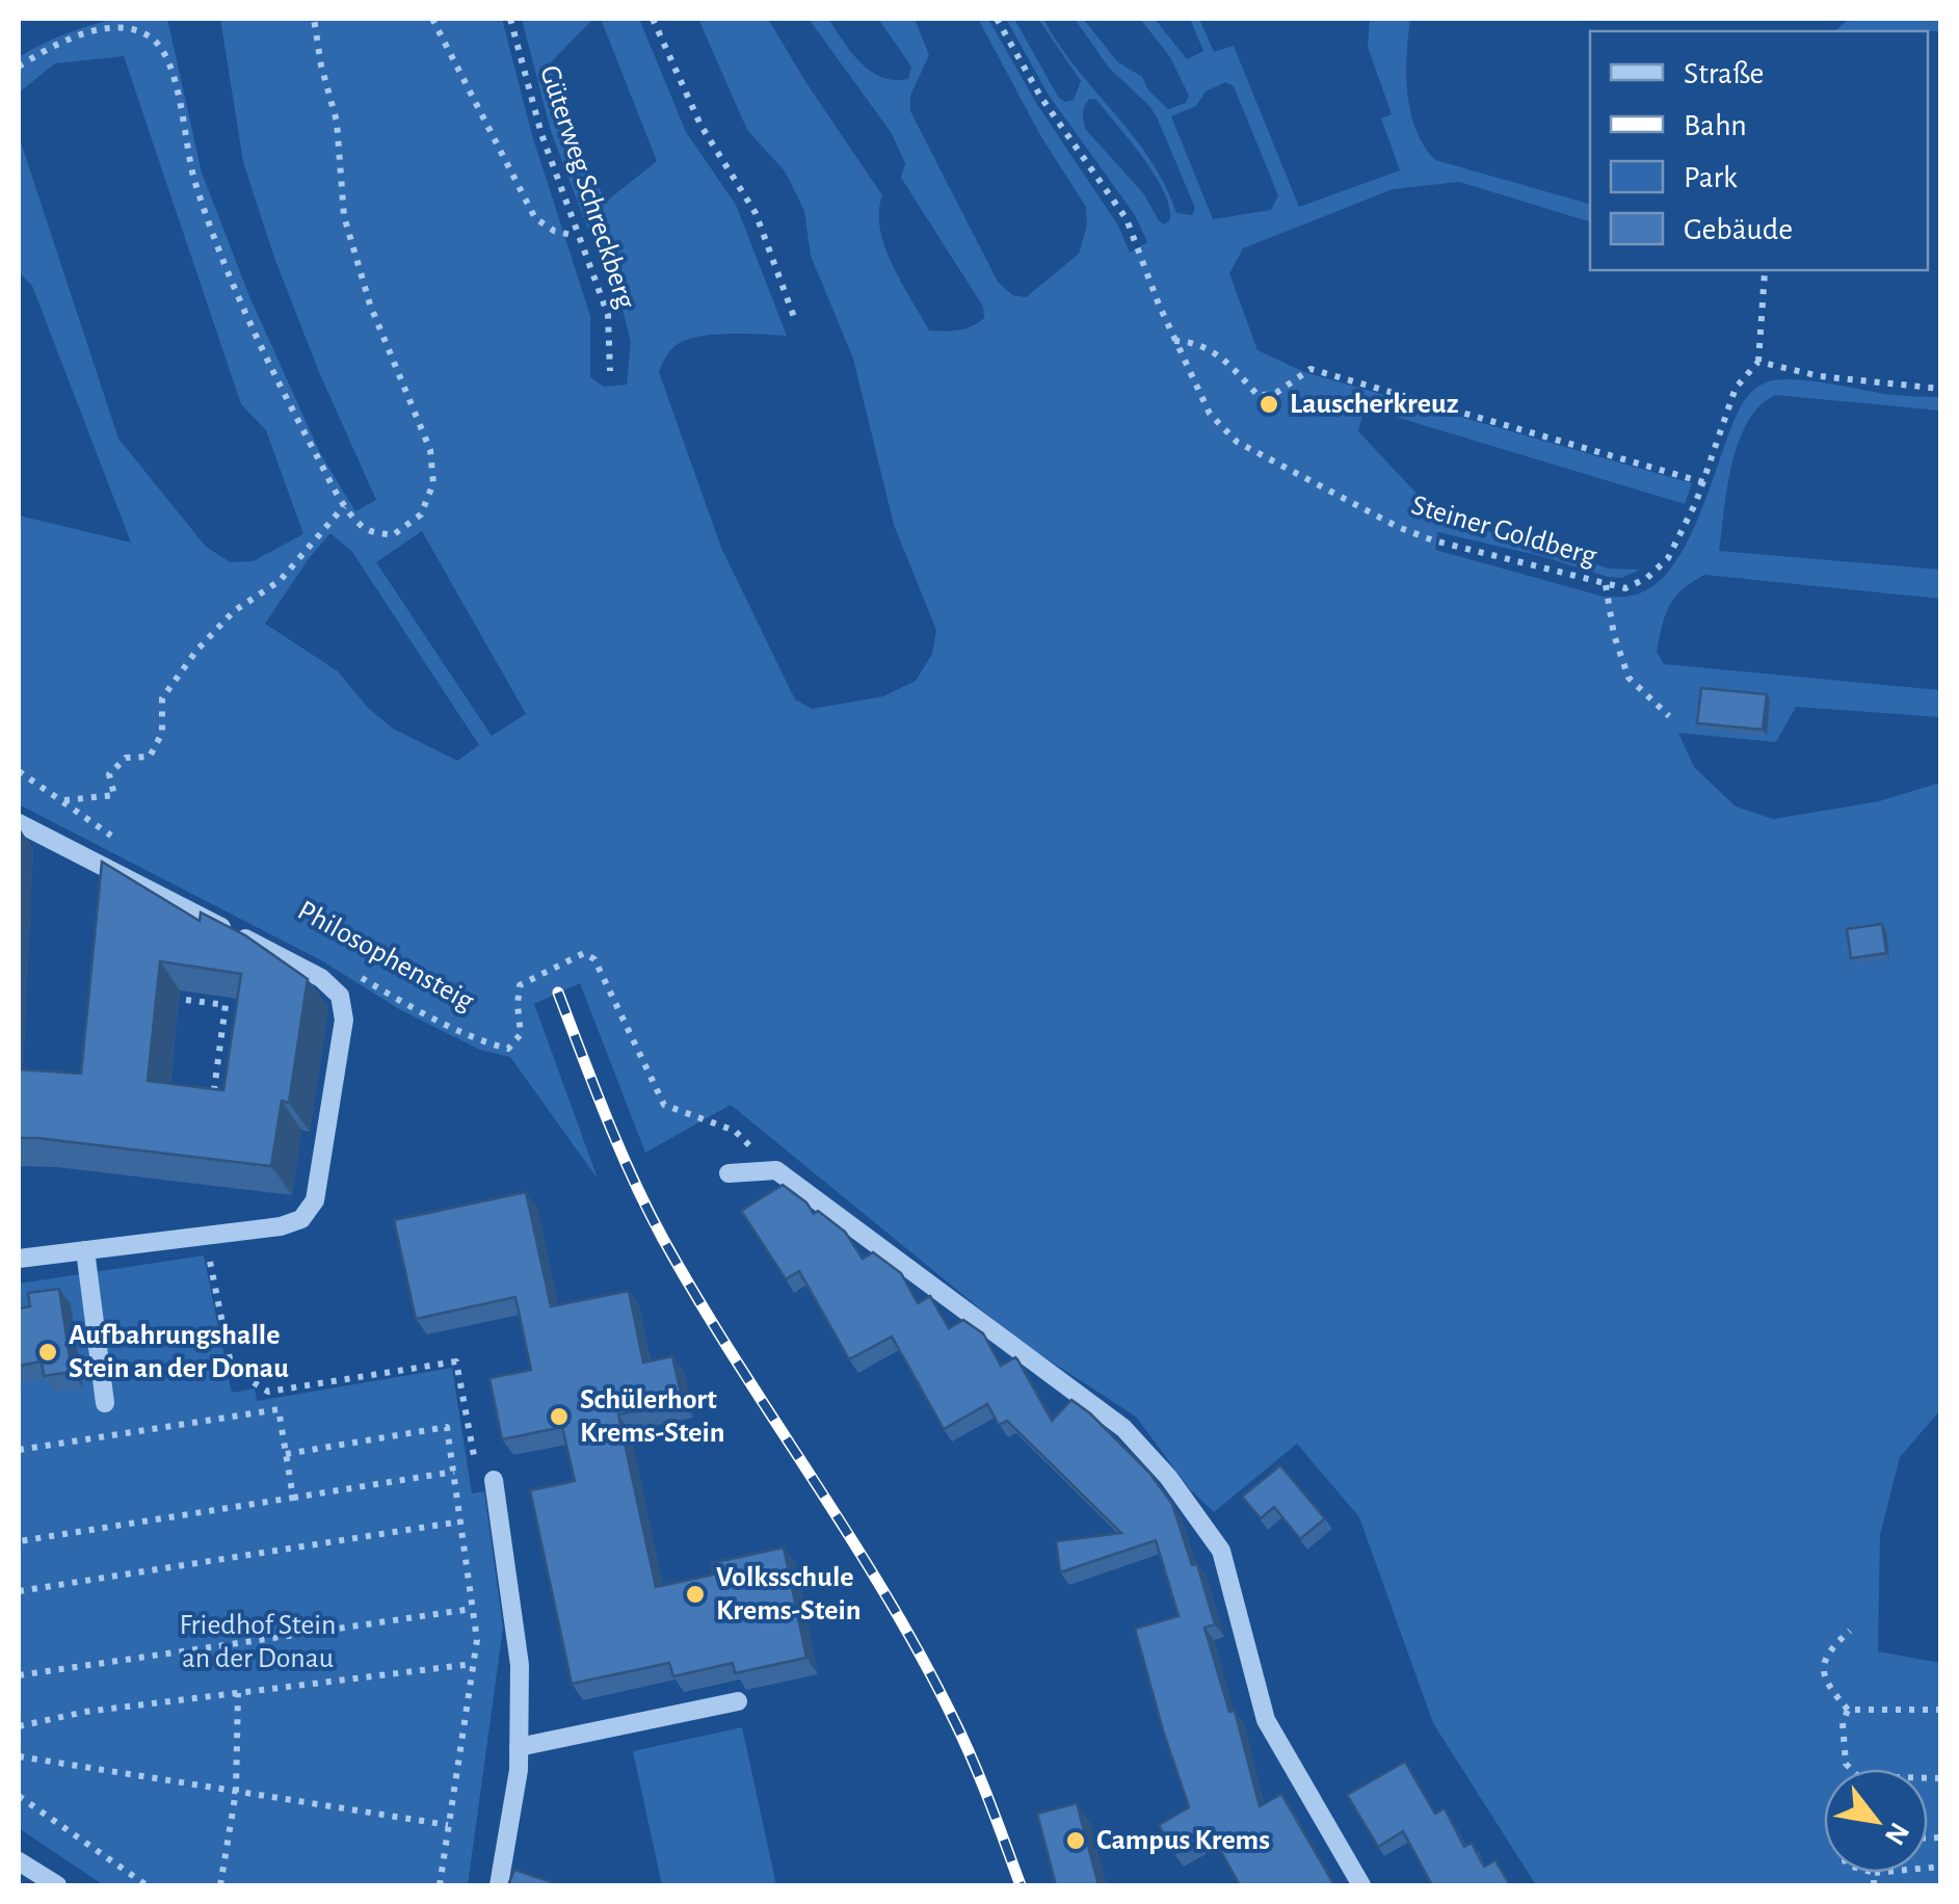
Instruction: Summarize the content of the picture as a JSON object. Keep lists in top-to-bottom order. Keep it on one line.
{"streets":{"path":["Güterweg Schreckberg","Steiner Goldberg","Philosophensteig"]},"parks":["Friedhof Stein an der Donau"],"places":["Lauscherkreuz","Aufbahrungshalle Stein an der Donau","Schülerhort Krems-Stein","Volksschule Krems-Stein","Campus Krems"],"legend":["Straße","Bahn","Park","Gebäude"],"north":"bottom right"}
